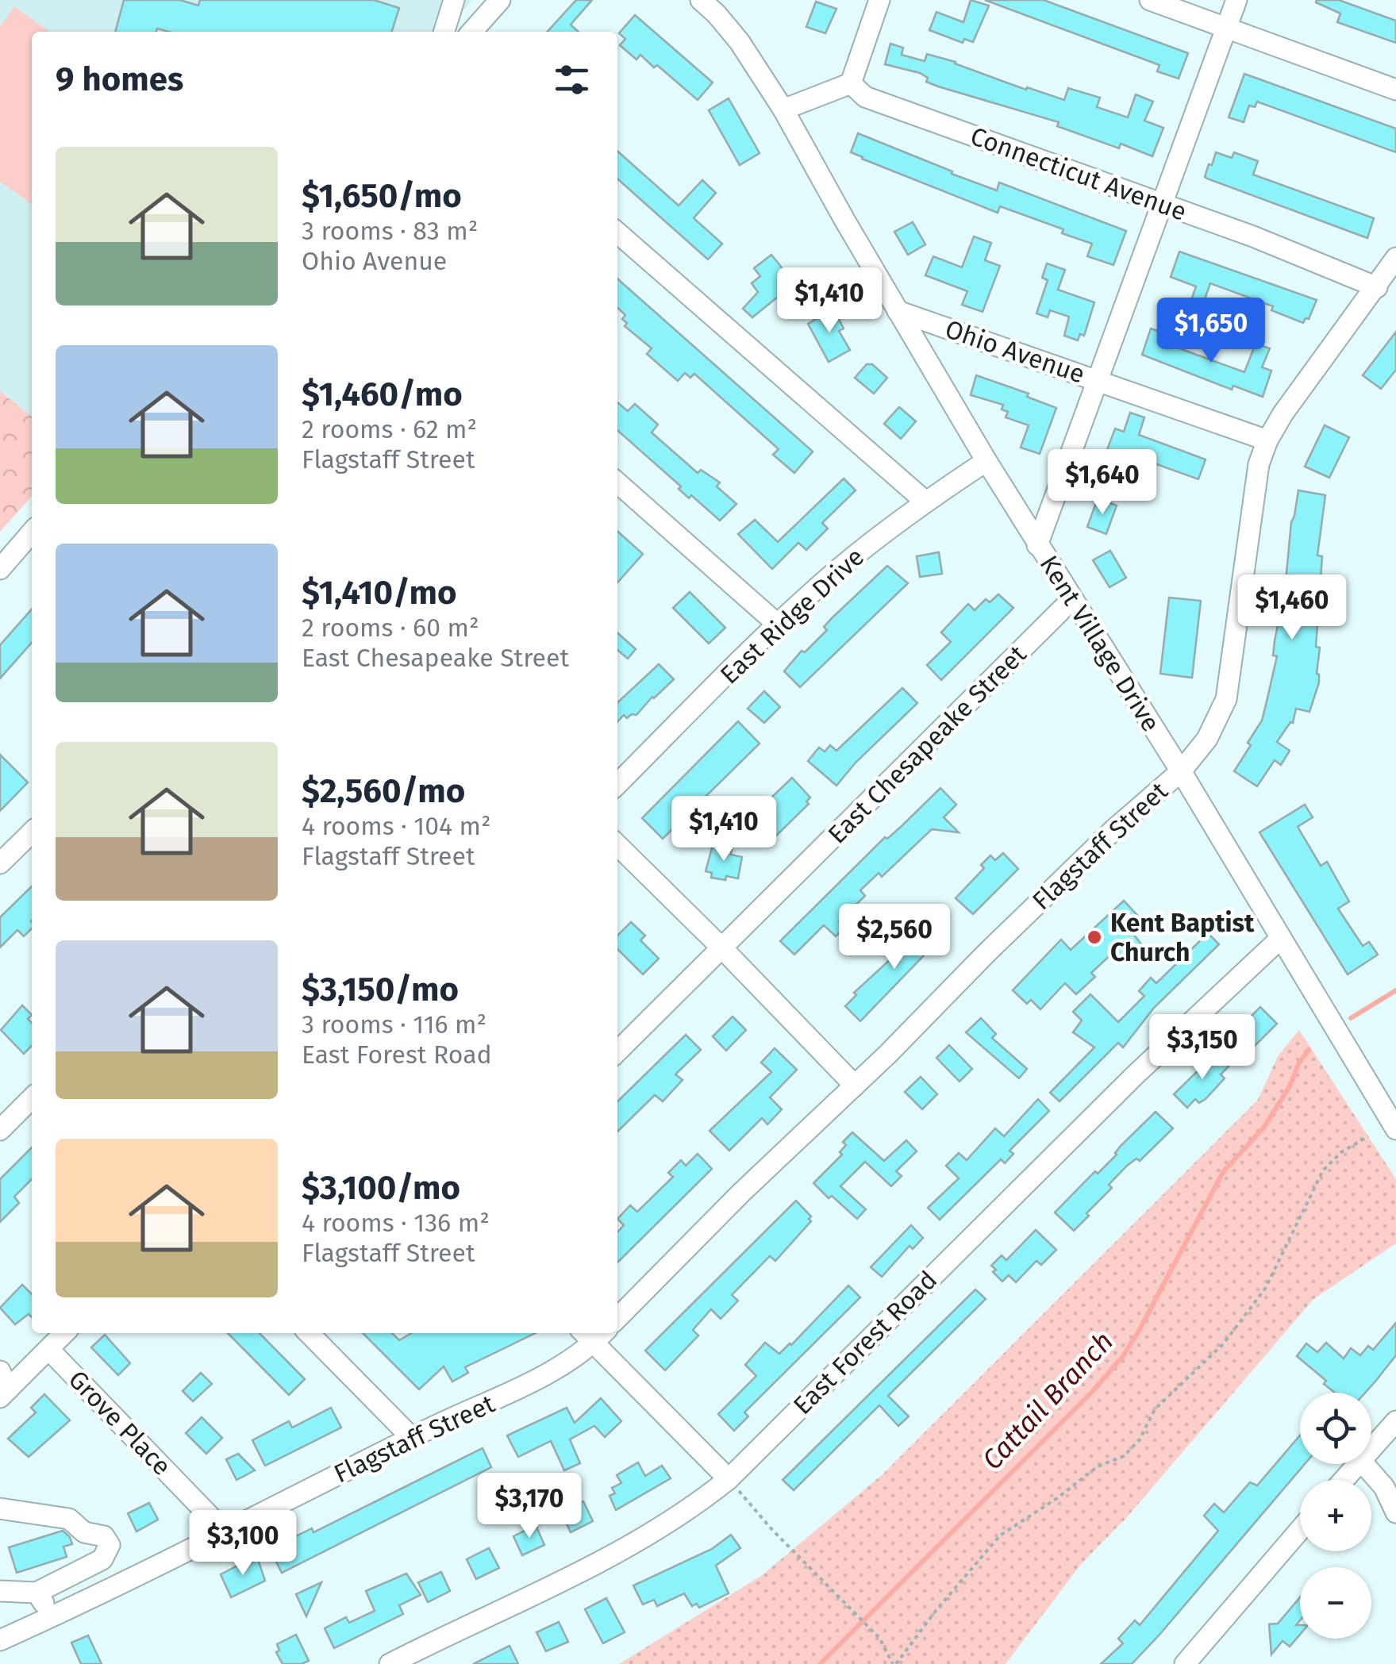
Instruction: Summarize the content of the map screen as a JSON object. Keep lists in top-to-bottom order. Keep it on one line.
{"streets":{"street":["Connecticut Avenue","Ohio Avenue","East Ridge Drive","Kent Village Drive","East Chesapeake Street","Flagstaff Street","East Forest Road","Grove Place"]},"crossings":[["Connecticut Avenue","Flagstaff Street"],["Ohio Avenue","Kent Village Drive"],["Ohio Avenue","Flagstaff Street"],["East Ridge Drive","Kent Village Drive"],["Kent Village Drive","East Chesapeake Street"],["Kent Village Drive","Flagstaff Street"],["Kent Village Drive","East Forest Road"],["Flagstaff Street","Grove Place"]],"water":["Cattail Branch"],"places":["Kent Baptist Church"],"page":{"heading":"9 homes","list":[{"name":"$1,650/mo","note":"3 rooms · 83 m² · Ohio Avenue"},{"name":"$1,460/mo","note":"2 rooms · 62 m² · Flagstaff Street"},{"name":"$1,410/mo","note":"2 rooms · 60 m² · East Chesapeake Street"},{"name":"$2,560/mo","note":"4 rooms · 104 m² · Flagstaff Street"},{"name":"$3,150/mo","note":"3 rooms · 116 m² · East Forest Road"},{"name":"$3,100/mo","note":"4 rooms · 136 m² · Flagstaff Street"}],"price":["$1,410","$1,650","$1,640","$1,460","$1,410","$2,560","$3,150","$3,170","$3,100"],"map_buttons":["+","−"]}}
